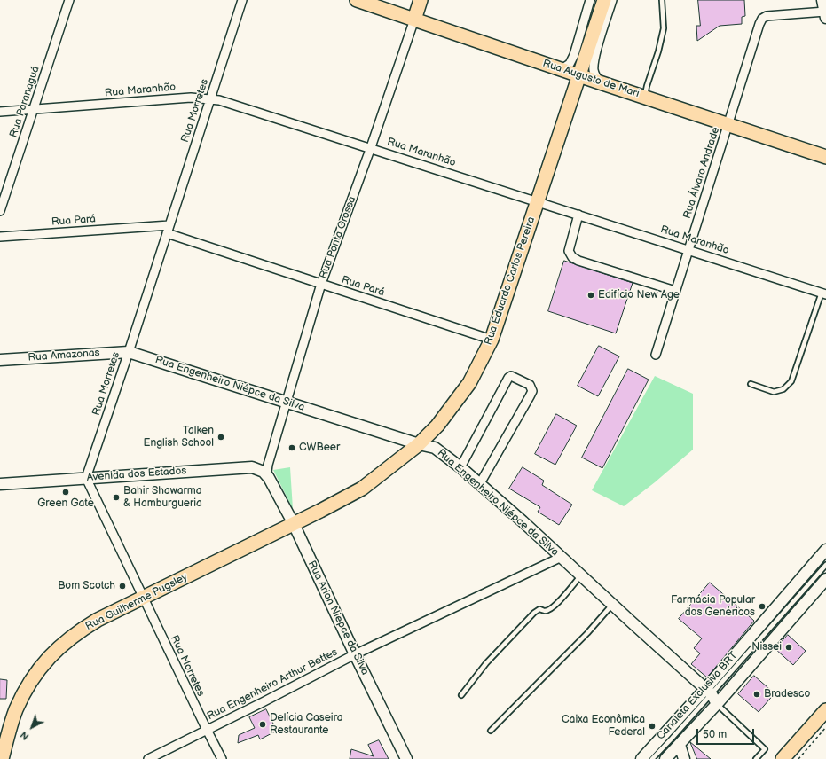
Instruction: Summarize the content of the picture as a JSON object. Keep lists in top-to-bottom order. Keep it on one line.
{"streets":{"main road":["Rua Augusto de Mari","Rua Ponta Grossa","Rua Eduardo Carlos Pereira","Rua Guilherme Pugsley"],"street":["Rua Maranhão","Rua Paranaguá","Rua Morretes","Rua Álvaro Andrade","Rua Pará","Rua Amazonas","Rua Engenheiro Niépce da Silva","Avenida dos Estados","Rua Arion Niepce da Silva","Rua Engenheiro Arthur Bettes"],"lane":["Canaleta Exclusiva BRT"]},"crossings":[["Rua Augusto de Mari","Rua Álvaro Andrade"],["Rua Augusto de Mari","Rua Ponta Grossa"],["Rua Augusto de Mari","Rua Eduardo Carlos Pereira"],["Rua Maranhão","Rua Paranaguá"],["Rua Maranhão","Rua Morretes"],["Rua Maranhão","Rua Álvaro Andrade"],["Rua Maranhão","Rua Ponta Grossa"],["Rua Maranhão","Rua Eduardo Carlos Pereira"],["Rua Morretes","Rua Pará"],["Rua Morretes","Rua Amazonas"],["Rua Morretes","Rua Engenheiro Niépce da Silva"],["Rua Morretes","Avenida dos Estados"],["Rua Morretes","Rua Guilherme Pugsley"],["Rua Morretes","Rua Engenheiro Arthur Bettes"],["Rua Pará","Rua Ponta Grossa"],["Rua Pará","Rua Eduardo Carlos Pereira"],["Rua Ponta Grossa","Rua Engenheiro Niépce da Silva"],["Rua Ponta Grossa","Avenida dos Estados"],["Rua Ponta Grossa","Rua Arion Niepce da Silva"],["Rua Eduardo Carlos Pereira","Rua Engenheiro Niépce da Silva"],["Rua Eduardo Carlos Pereira","Rua Guilherme Pugsley"],["Rua Eduardo Carlos Pereira","Rua Arion Niepce da Silva"],["Rua Amazonas","Rua Engenheiro Niépce da Silva"],["Rua Engenheiro Niépce da Silva","Rua Engenheiro Arthur Bettes"],["Rua Engenheiro Niépce da Silva","Canaleta Exclusiva BRT"],["Avenida dos Estados","Rua Arion Niepce da Silva"],["Rua Guilherme Pugsley","Rua Arion Niepce da Silva"],["Rua Arion Niepce da Silva","Rua Engenheiro Arthur Bettes"]],"places":["Edifício New Age","Talken English School","CWBeer","Green Gate","Bahir Shawarma & Hamburgueria","Bom Scotch","Farmácia Popular dos Genéricos","Nissei","Bradesco","Delícia Caseira Restaurante","Caixa Econômica Federal"],"scale_bar":"50 m","north":"bottom left"}
